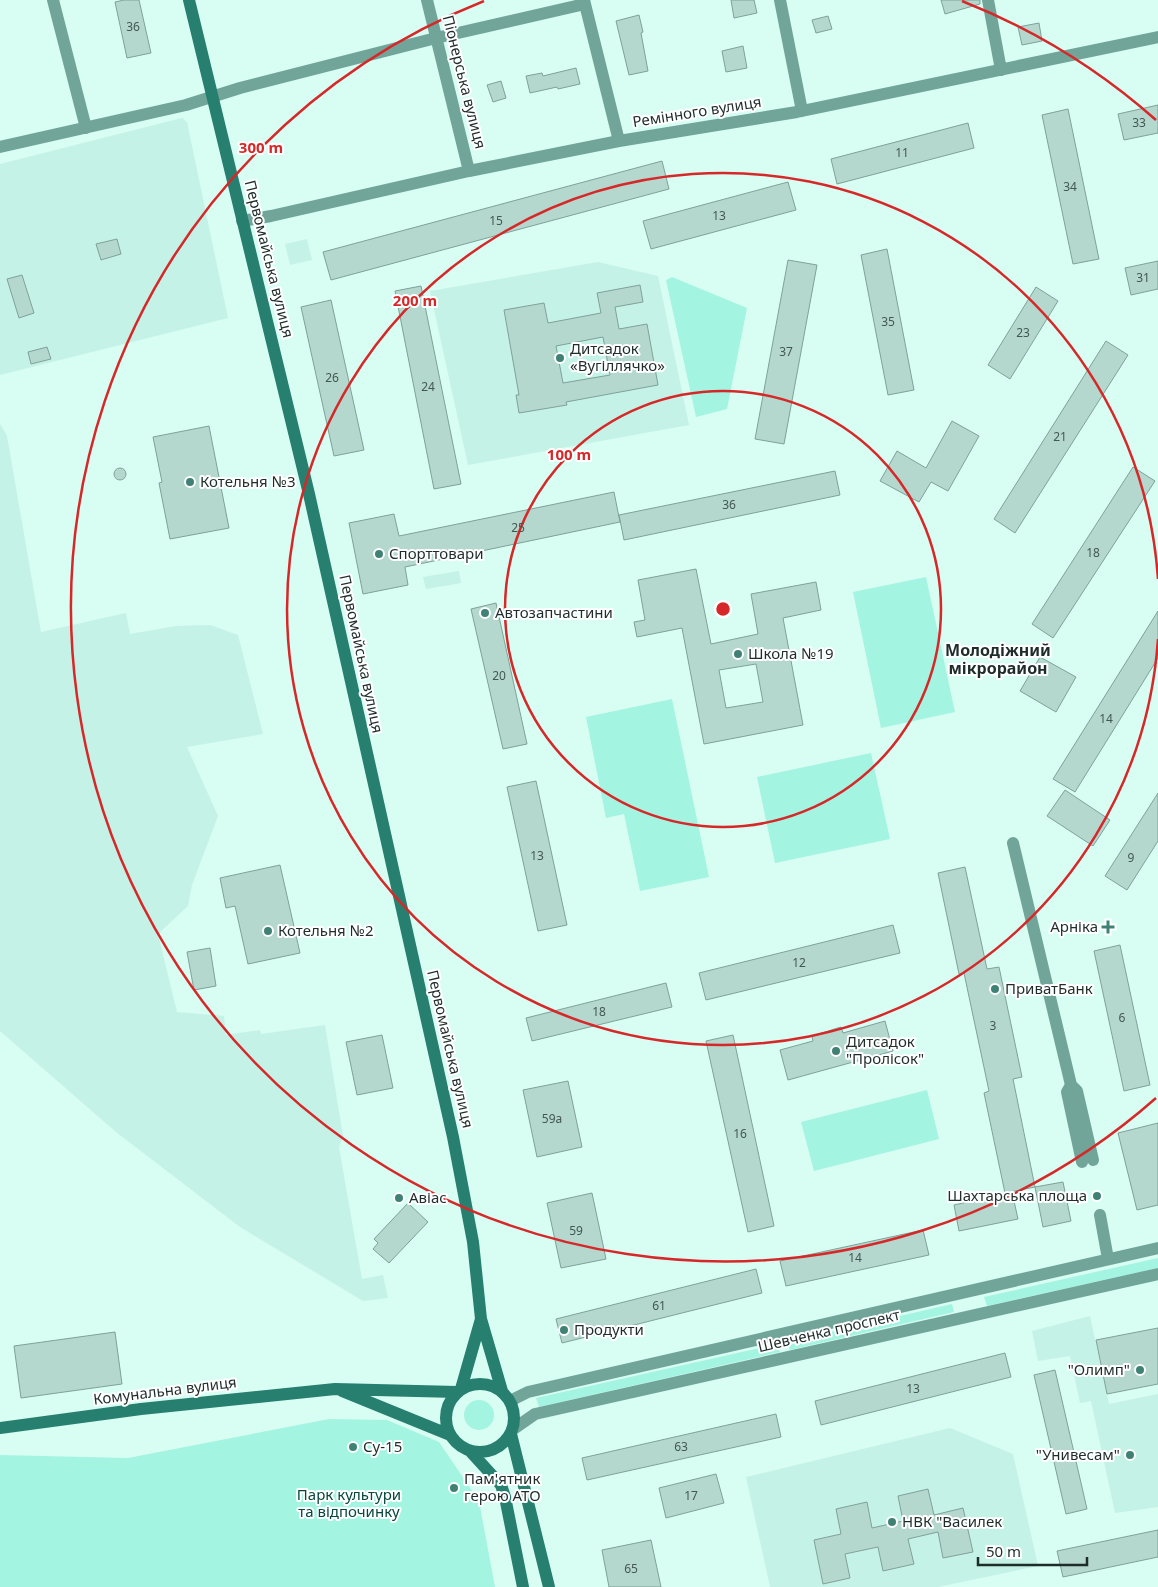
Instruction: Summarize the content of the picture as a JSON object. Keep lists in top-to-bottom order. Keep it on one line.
{"streets":{"main road":["Первомайська вулиця","Комунальна вулиця"],"street":["Піонерська вулиця","Ремінного вулиця","Шевченка проспект"]},"crossings":[["Піонерська вулиця","Ремінного вулиця"],["Ремінного вулиця","Первомайська вулиця"],["Первомайська вулиця","Шевченка проспект"],["Первомайська вулиця","Комунальна вулиця"],["Шевченка проспект","Комунальна вулиця"]],"districts":["Молодіжний мікрорайон"],"parks":["Парк культури та відпочинку"],"places":{"other":["Дитсадок «Вугіллячко»","Котельня №3","Спорттовари","Автозапчастини","Школа №19","Котельня №2","ПриватБанк","Дитсадок \"Пролісок\"","Шахтарська площа","Авіас","Продукти","\"Олимп\"","Су-15","\"Унивесам\"","Пам'ятник герою АТО","НВК \"Василек"],"health":["Арніка"]},"house_numbers":["36","33","11","34","13","15","31","35","23","37","26","24","21","36","25","18","20","14","13","9","12","18","6","3","59а","16","59","14","61","13","63","17","65"],"scale_bar":"50 m","rings":["300 m","200 m","100 m"]}
